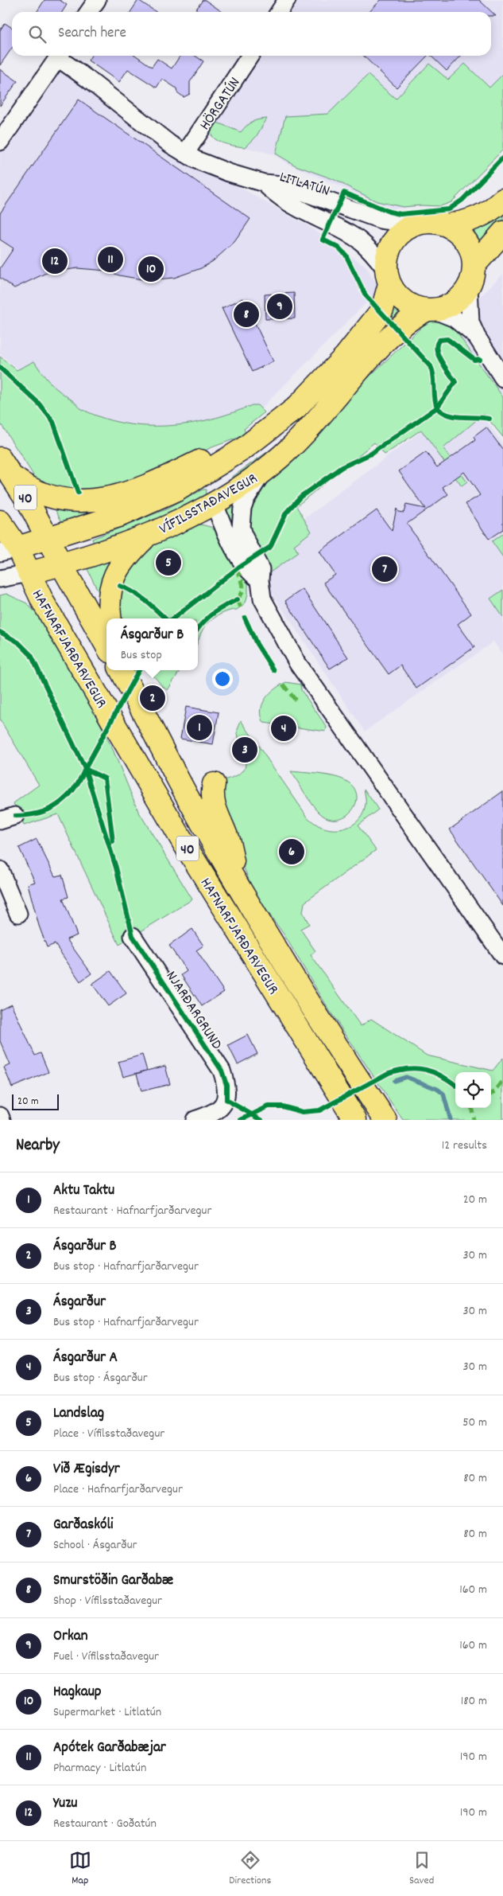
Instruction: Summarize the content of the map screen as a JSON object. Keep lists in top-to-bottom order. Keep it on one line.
{"streets":{"main road":["40","VÍFILSSTAÐAVEGUR","HAFNARFJARÐARVEGUR"],"street":["HÖRGATÚN","LITLATÚN","NJARÐARGRUND"]},"crossings":[["HÖRGATÚN","LITLATÚN"],["LITLATÚN","VÍFILSSTAÐAVEGUR"],["40","VÍFILSSTAÐAVEGUR"],["VÍFILSSTAÐAVEGUR","HAFNARFJARÐARVEGUR"]],"scale_bar":"20 m","page":{"search":"Search here","pins":["11","12","10","9","8","5","7","2","1","4","3","6"],"popup":["Ásgarður B","Bus stop"],"scale":"20 m","heading":["Nearby","12 results"],"list":[{"mark":"1","name":"Aktu Taktu","note":"Restaurant · Hafnarfjarðarvegur","value":"20 m"},{"mark":"2","name":"Ásgarður B","note":"Bus stop · Hafnarfjarðarvegur","value":"30 m"},{"mark":"3","name":"Ásgarður","note":"Bus stop · Hafnarfjarðarvegur","value":"30 m"},{"mark":"4","name":"Ásgarður A","note":"Bus stop · Ásgarður","value":"30 m"},{"mark":"5","name":"Landslag","note":"Place · Vífilsstaðavegur","value":"50 m"},{"mark":"6","name":"Við Ægisdyr","note":"Place · Hafnarfjarðarvegur","value":"80 m"},{"mark":"7","name":"Garðaskóli","note":"School · Ásgarður","value":"80 m"},{"mark":"8","name":"Smurstöðin Garðabæ","note":"Shop · Vífilsstaðavegur","value":"160 m"},{"mark":"9","name":"Orkan","note":"Fuel · Vífilsstaðavegur","value":"160 m"},{"mark":"10","name":"Hagkaup","note":"Supermarket · Litlatún","value":"180 m"},{"mark":"11","name":"Apótek Garðabæjar","note":"Pharmacy · Litlatún","value":"190 m"},{"mark":"12","name":"Yuzu","note":"Restaurant · Goðatún","value":"190 m"}],"nav":["Map","Directions","Saved"]}}
